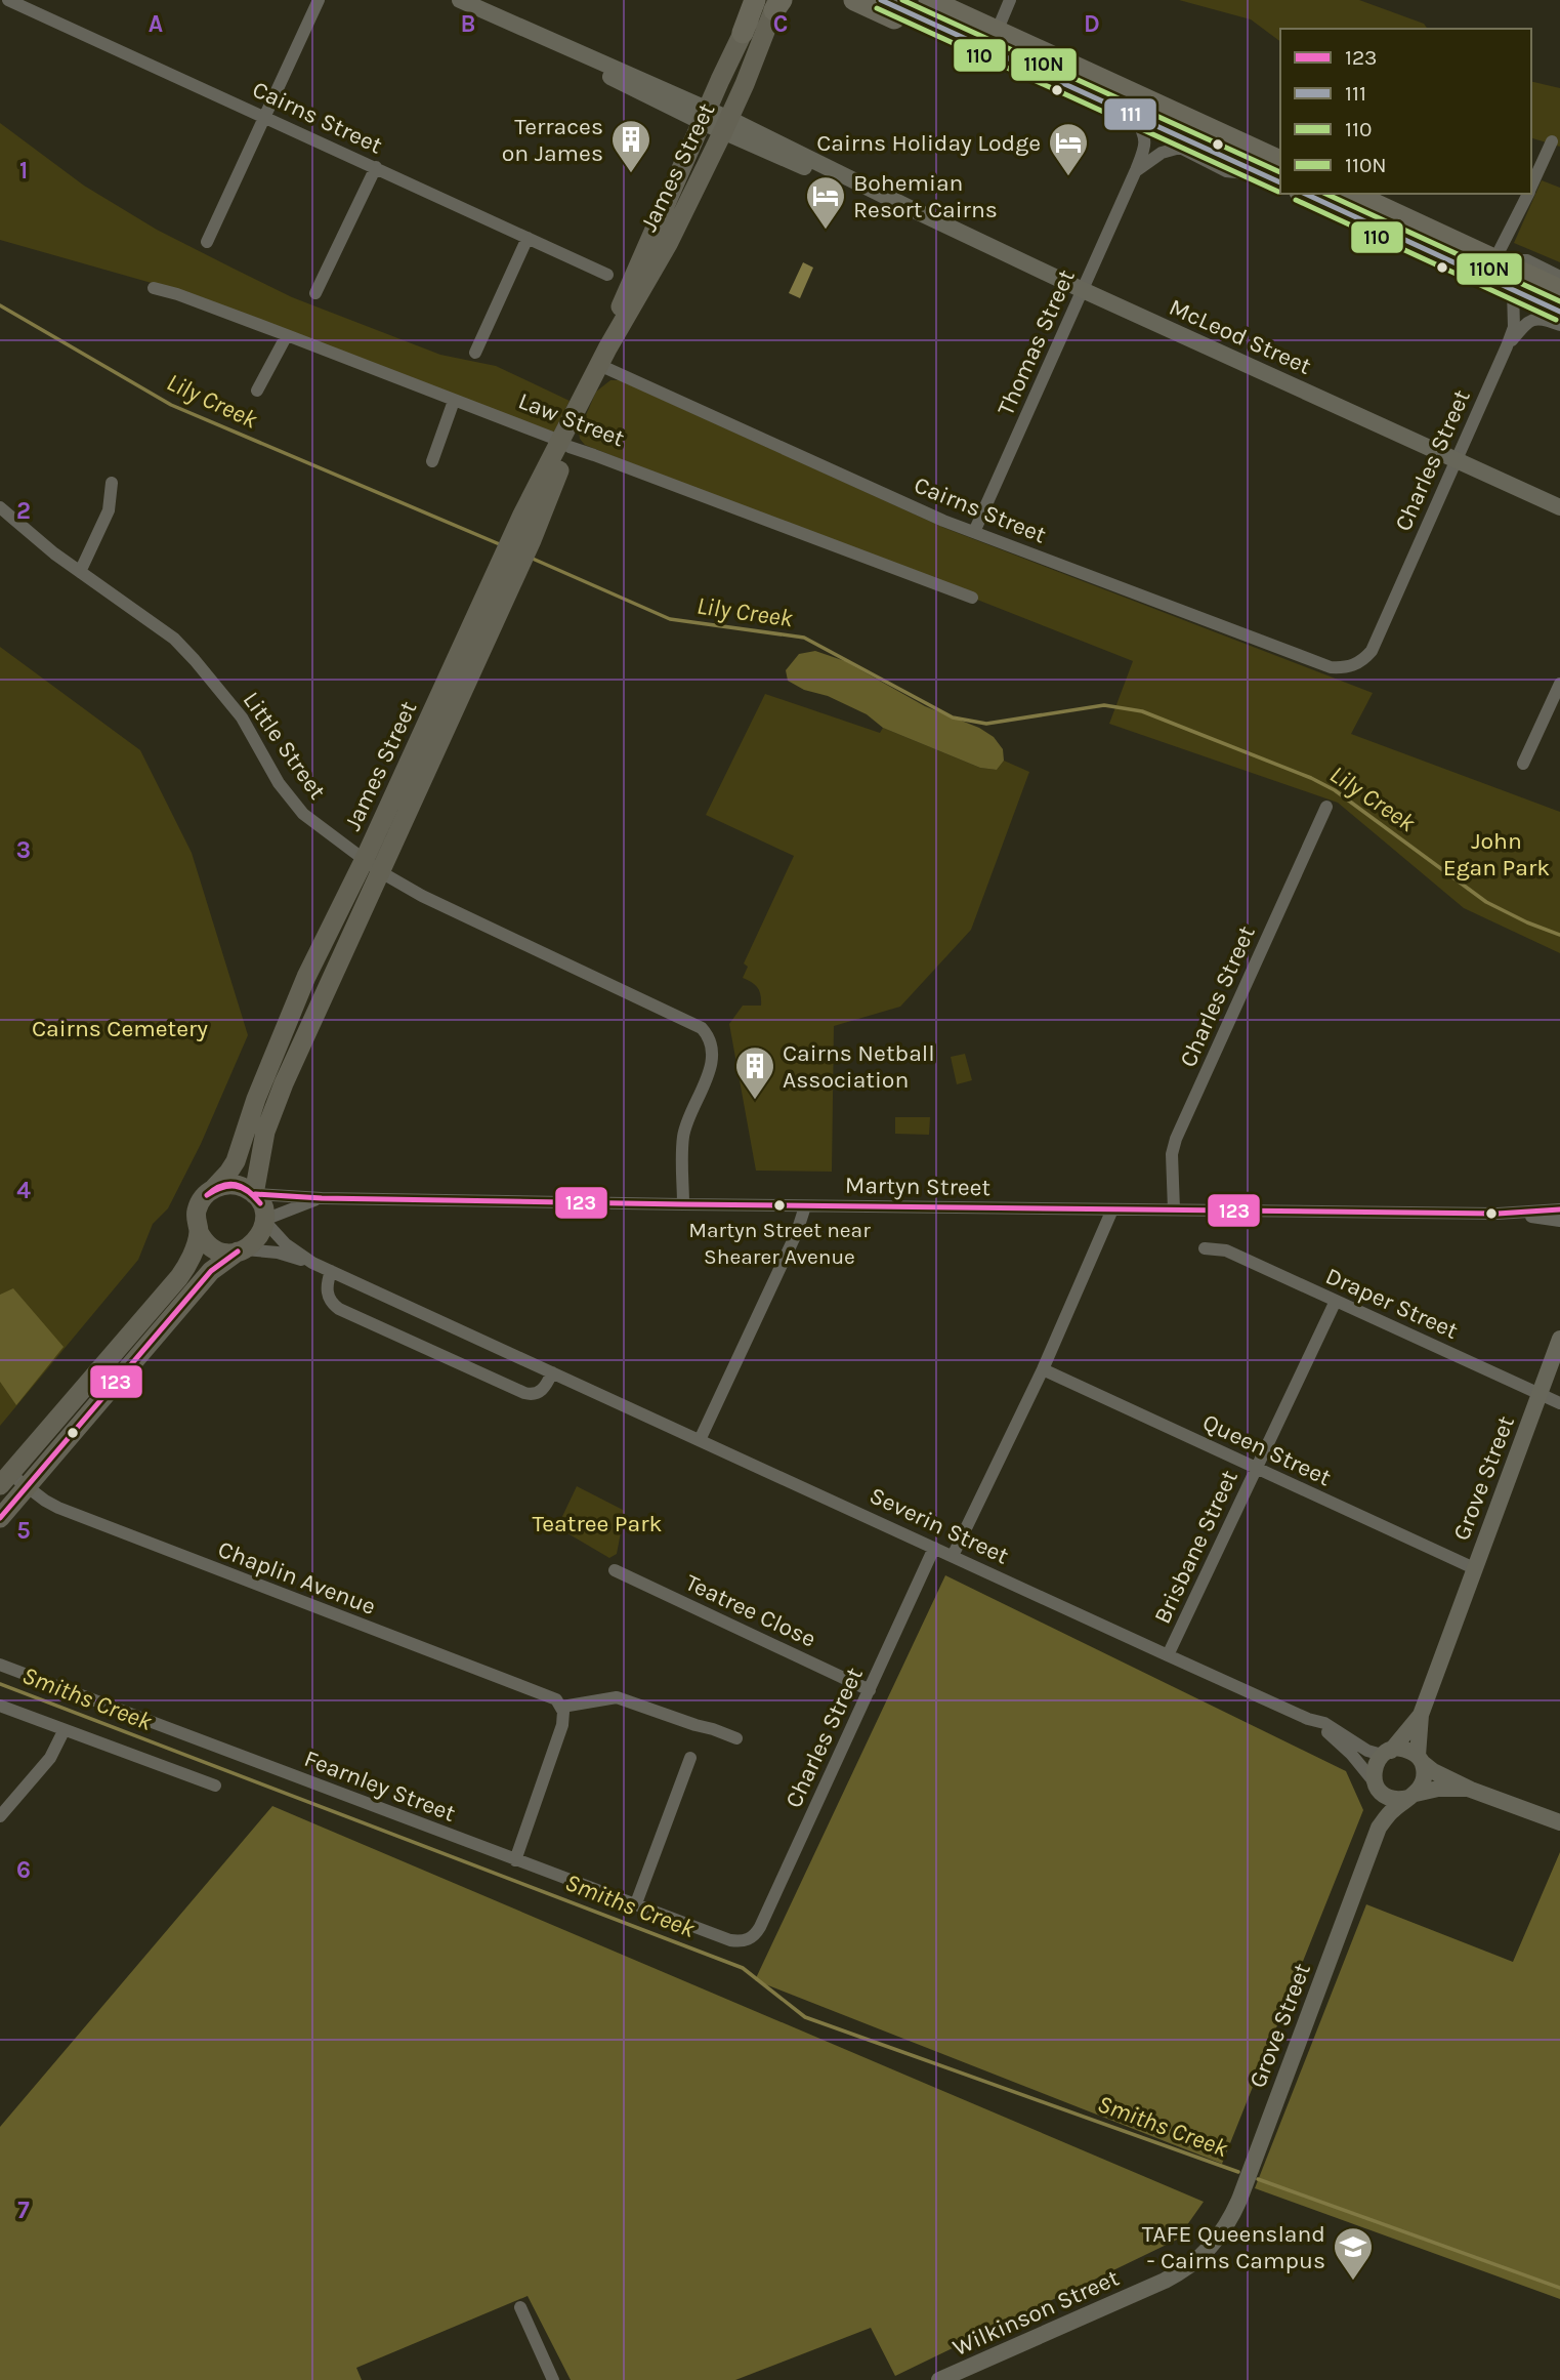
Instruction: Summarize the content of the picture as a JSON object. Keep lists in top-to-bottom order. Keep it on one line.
{"streets":{"main road":["James Street"],"street":["Cairns Street","McLeod Street","Thomas Street","Law Street","Charles Street","Little Street","Martyn Street","Draper Street","Queen Street","Grove Street","Severin Street","Brisbane Street","Chaplin Avenue","Teatree Close","Fearnley Street","Wilkinson Street"]},"crossings":[["Cairns Street","James Street"],["Cairns Street","Thomas Street"],["Cairns Street","Charles Street"],["James Street","McLeod Street"],["James Street","Law Street"],["James Street","Little Street"],["James Street","Martyn Street"],["James Street","Severin Street"],["McLeod Street","Thomas Street"],["McLeod Street","Charles Street"],["Charles Street","Martyn Street"],["Charles Street","Severin Street"],["Charles Street","Teatree Close"],["Charles Street","Fearnley Street"],["Little Street","Martyn Street"],["Martyn Street","Severin Street"],["Draper Street","Grove Street"],["Draper Street","Brisbane Street"],["Queen Street","Grove Street"],["Queen Street","Brisbane Street"],["Grove Street","Severin Street"],["Grove Street","Wilkinson Street"],["Severin Street","Brisbane Street"]],"water":["Lily Creek","Smiths Creek"],"parks":["John Egan Park","Cairns Cemetery","Teatree Park"],"places":{"building":["Terraces on James","Cairns Netball Association"],"hotel":["Cairns Holiday Lodge","Bohemian Resort Cairns"],"other":["Martyn Street near Shearer Avenue"],"school or university":["TAFE Queensland - Cairns Campus"]},"lines":["transit line 111","transit line 110N","transit line 110","transit line 123"],"legend":["123","111","110","110N"],"grid":{"columns":["A","B","C","D"],"rows":["1","2","3","4","5","6","7"]}}
